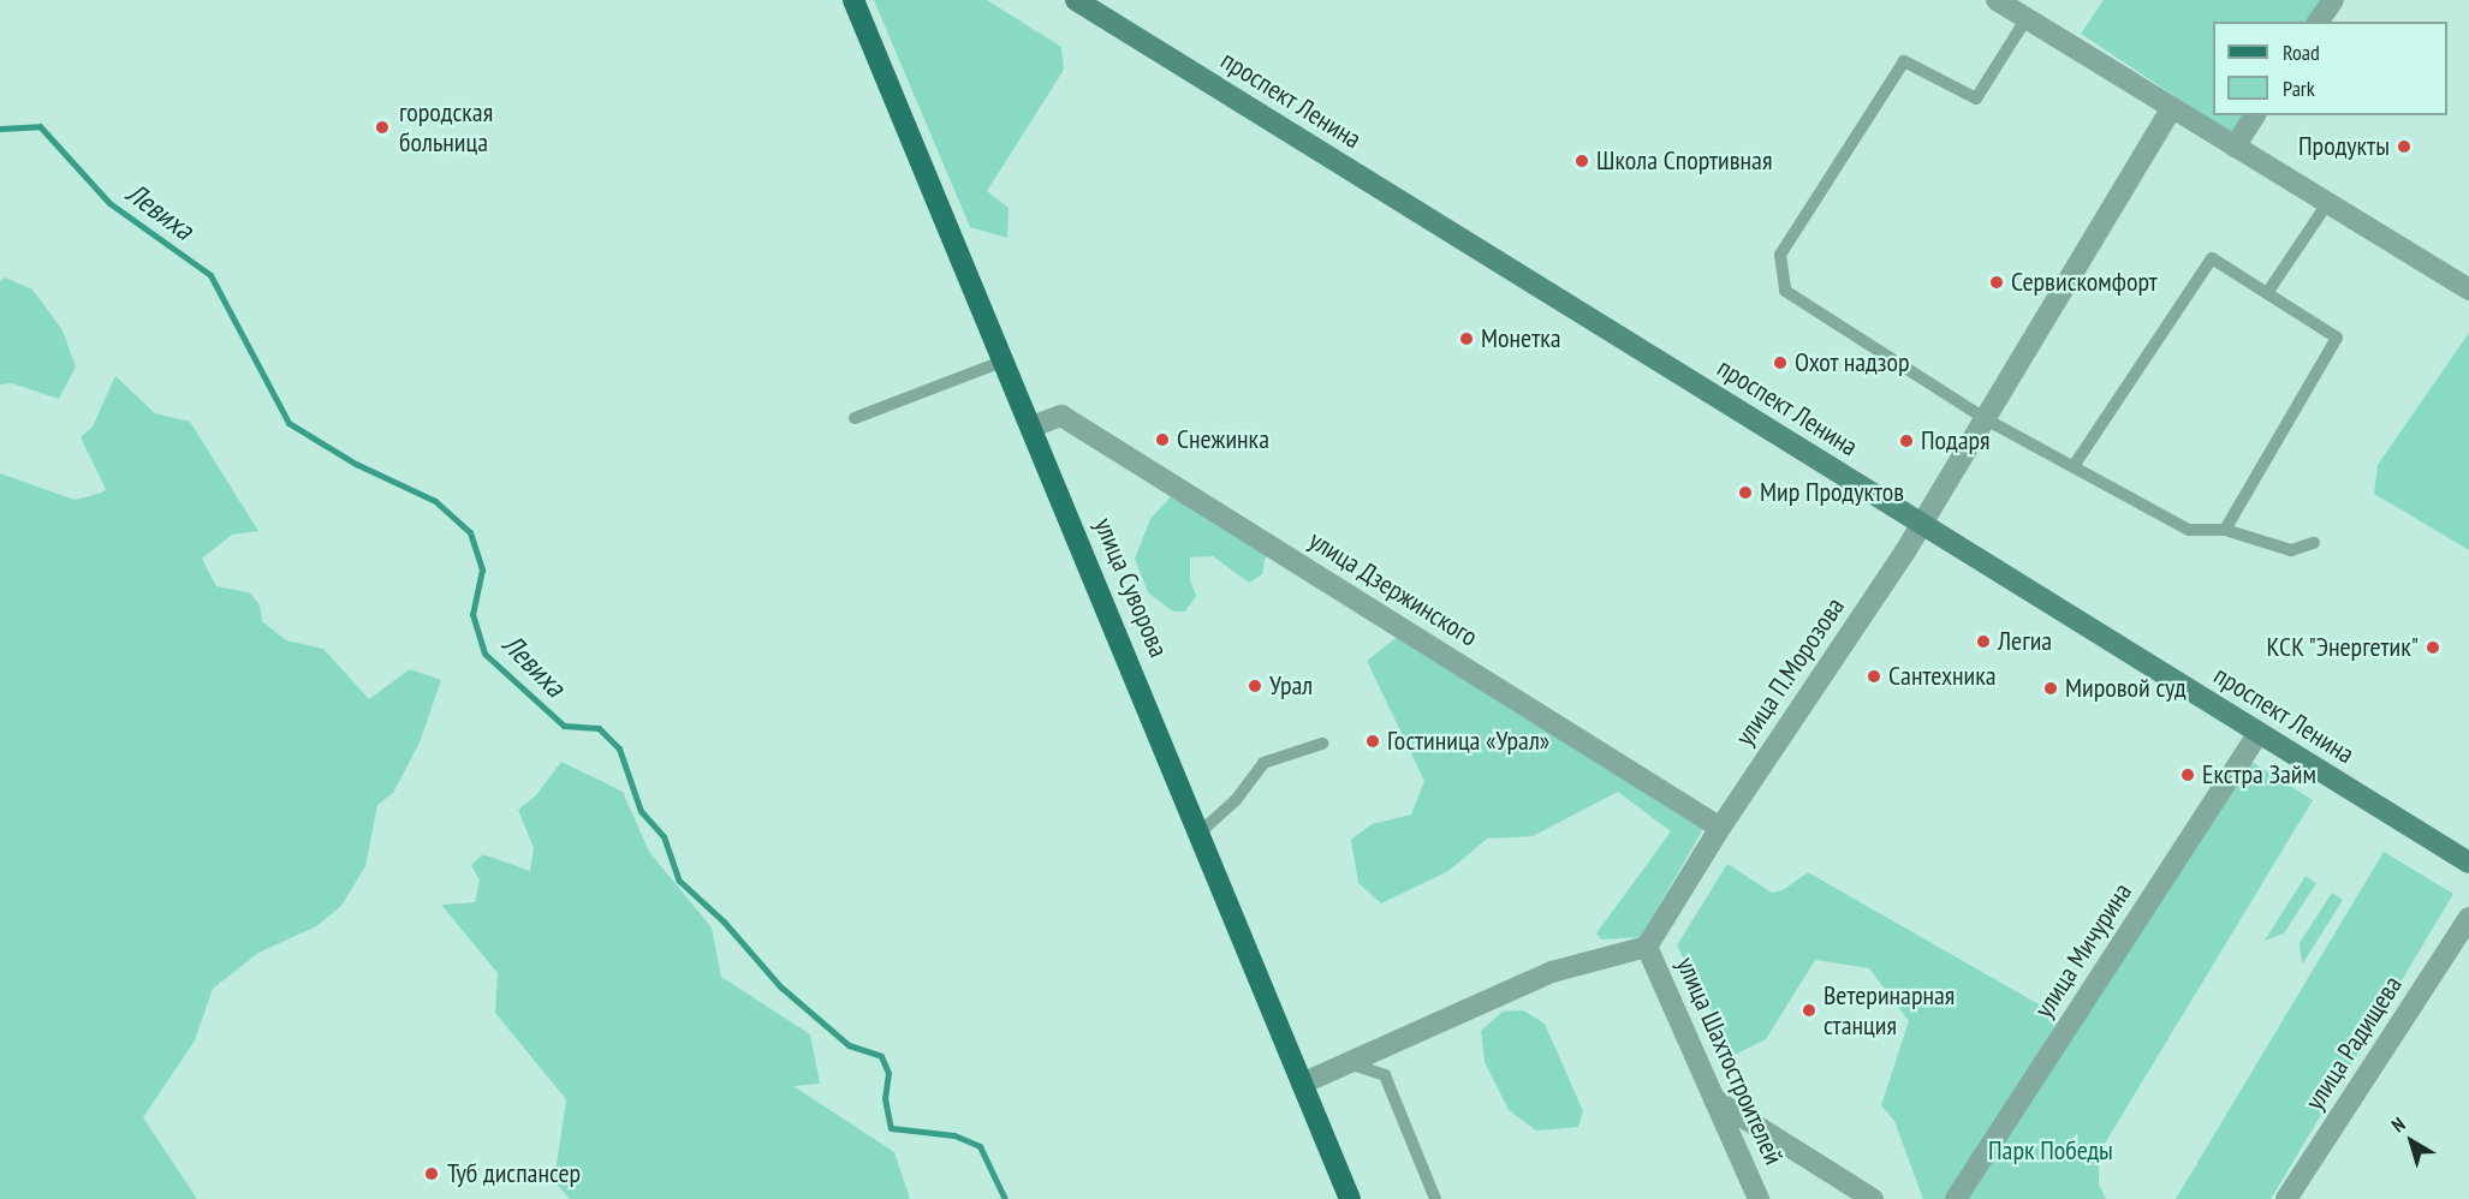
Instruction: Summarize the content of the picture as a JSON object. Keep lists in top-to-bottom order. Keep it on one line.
{"streets":{"main road":["проспект Ленина","улица Суворова"],"street":["улица Дзержинского","улица П.Морозова","улица Мичурина","улица Радищева","улица Шахтостроителей"]},"crossings":[["проспект Ленина","улица П.Морозова"],["проспект Ленина","улица Мичурина"],["улица Суворова","улица Дзержинского"],["улица Дзержинского","улица П.Морозова"],["улица П.Морозова","улица Шахтостроителей"]],"water":["Левиха"],"parks":["Парк Победы"],"places":["городская больница","Продукты","Школа Спортивная","Сервискомфорт","Монетка","Охот надзор","Снежинка","Подаря","Мир Продуктов","Легиа","КСК \"Энергетик\"","Сантехника","Урал","Мировой суд","Гостиница «Урал»","Екстра Займ","Ветеринарная станция","Туб диспансер"],"legend":["Road","Park"],"north":"top left"}
